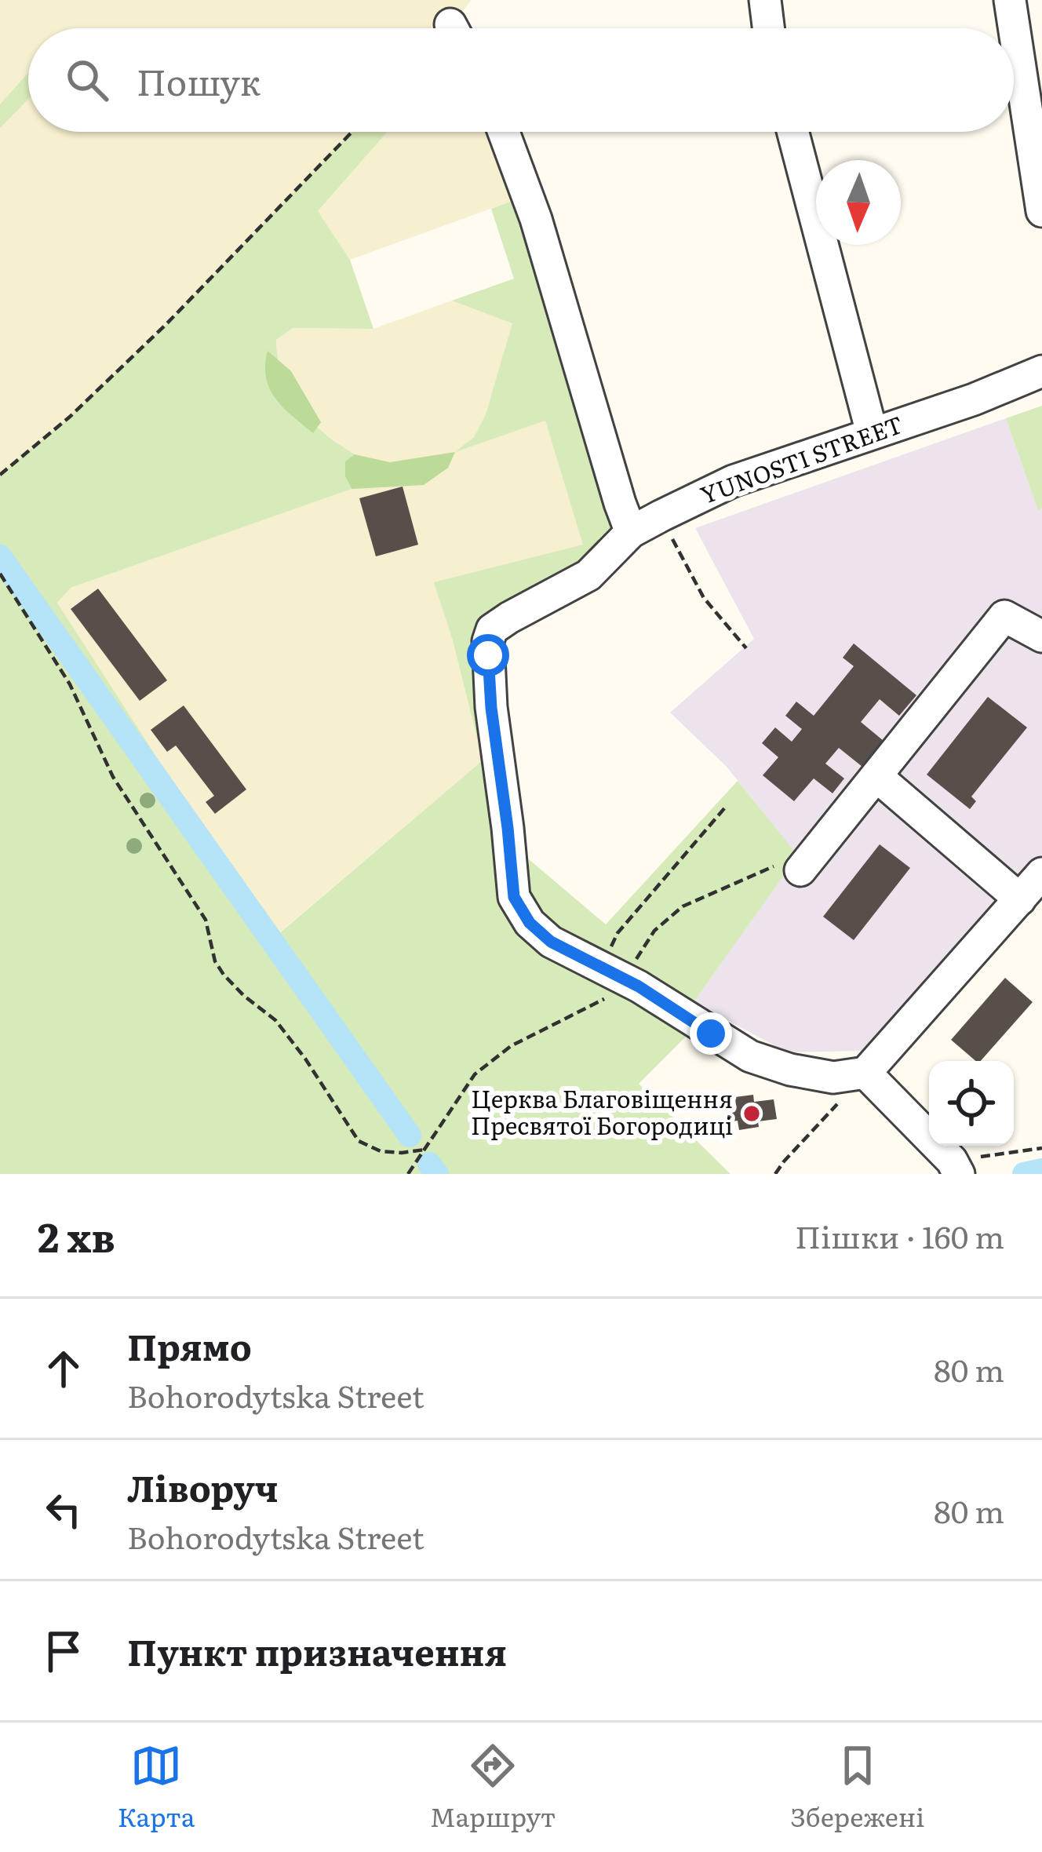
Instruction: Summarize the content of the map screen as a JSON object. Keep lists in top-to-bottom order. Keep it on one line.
{"streets":{"street":["YUNOSTI STREET"]},"places":["Церква Благовіщення Пресвятої Богородиці"],"north":"bottom","page":{"search":"Пошук","heading":["2 хв","Пішки · 160 m"],"list":[["Прямо","Bohorodytska Street","80 m"],["Ліворуч","Bohorodytska Street","80 m"],"Пункт призначення"],"nav":["Карта","Маршрут","Збережені"]}}
